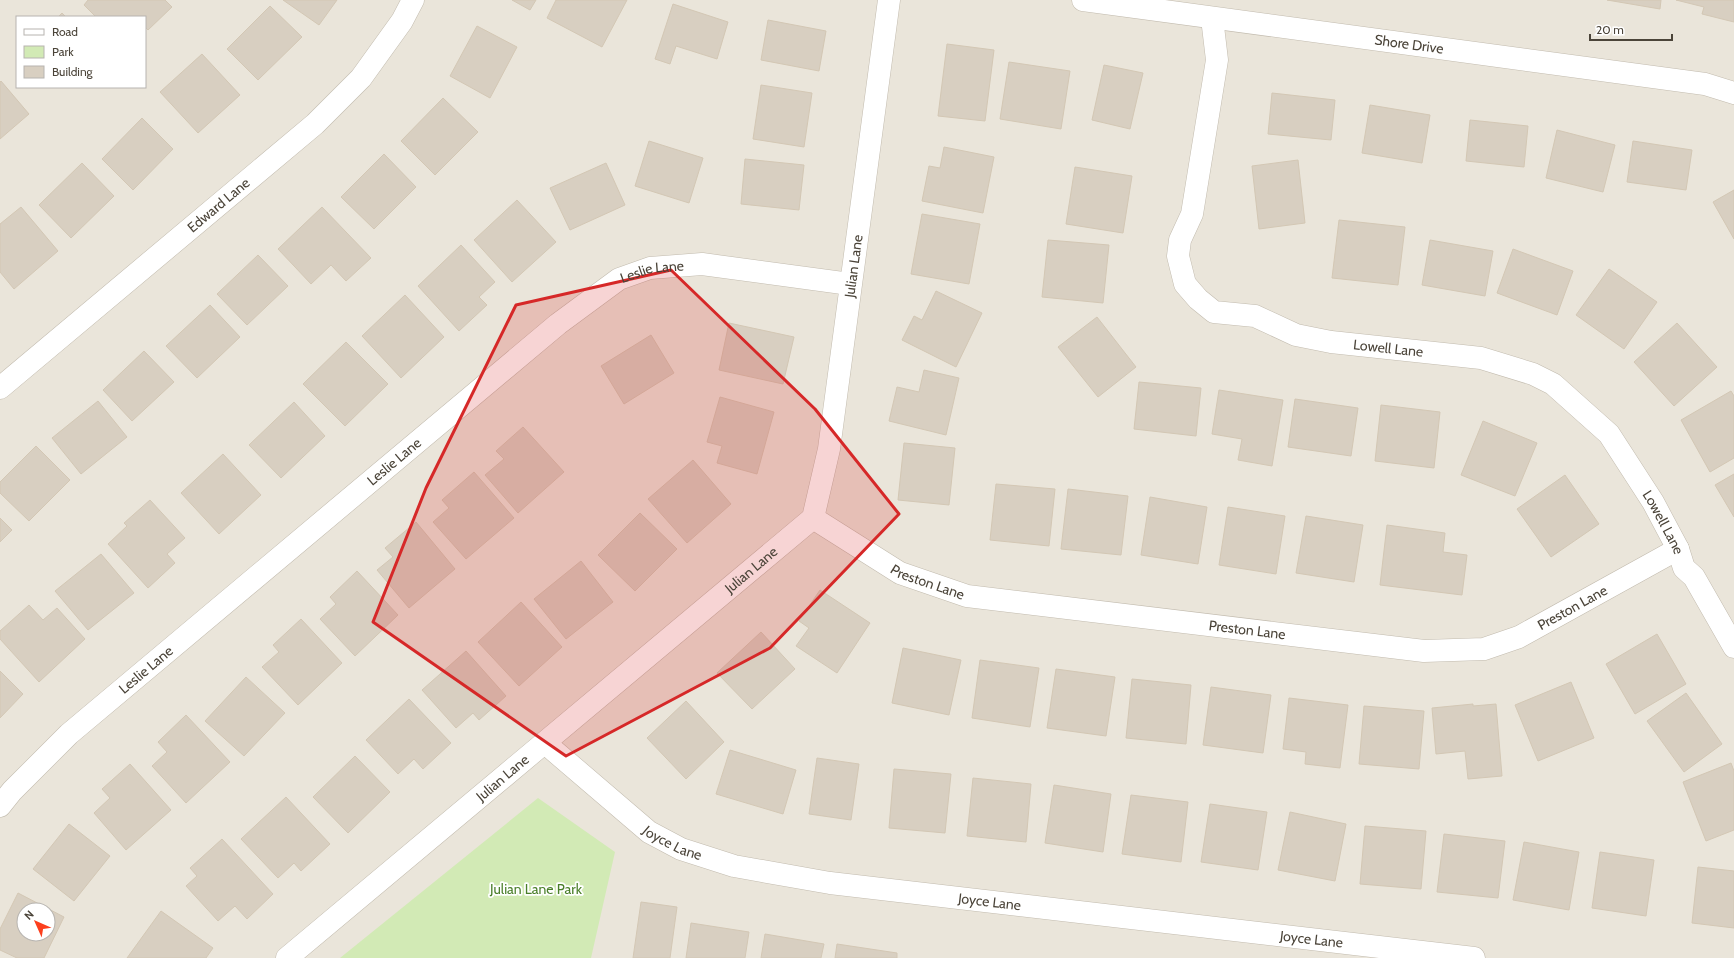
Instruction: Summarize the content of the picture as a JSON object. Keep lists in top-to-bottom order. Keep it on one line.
{"streets":{"street":["Shore Drive","Edward Lane","Julian Lane","Leslie Lane","Lowell Lane","Preston Lane","Joyce Lane"]},"crossings":[["Shore Drive","Lowell Lane"],["Julian Lane","Leslie Lane"],["Julian Lane","Preston Lane"],["Julian Lane","Joyce Lane"],["Lowell Lane","Preston Lane"]],"parks":["Julian Lane Park"],"legend":["Road","Park","Building"],"scale_bar":"20 m","north":"top left"}
